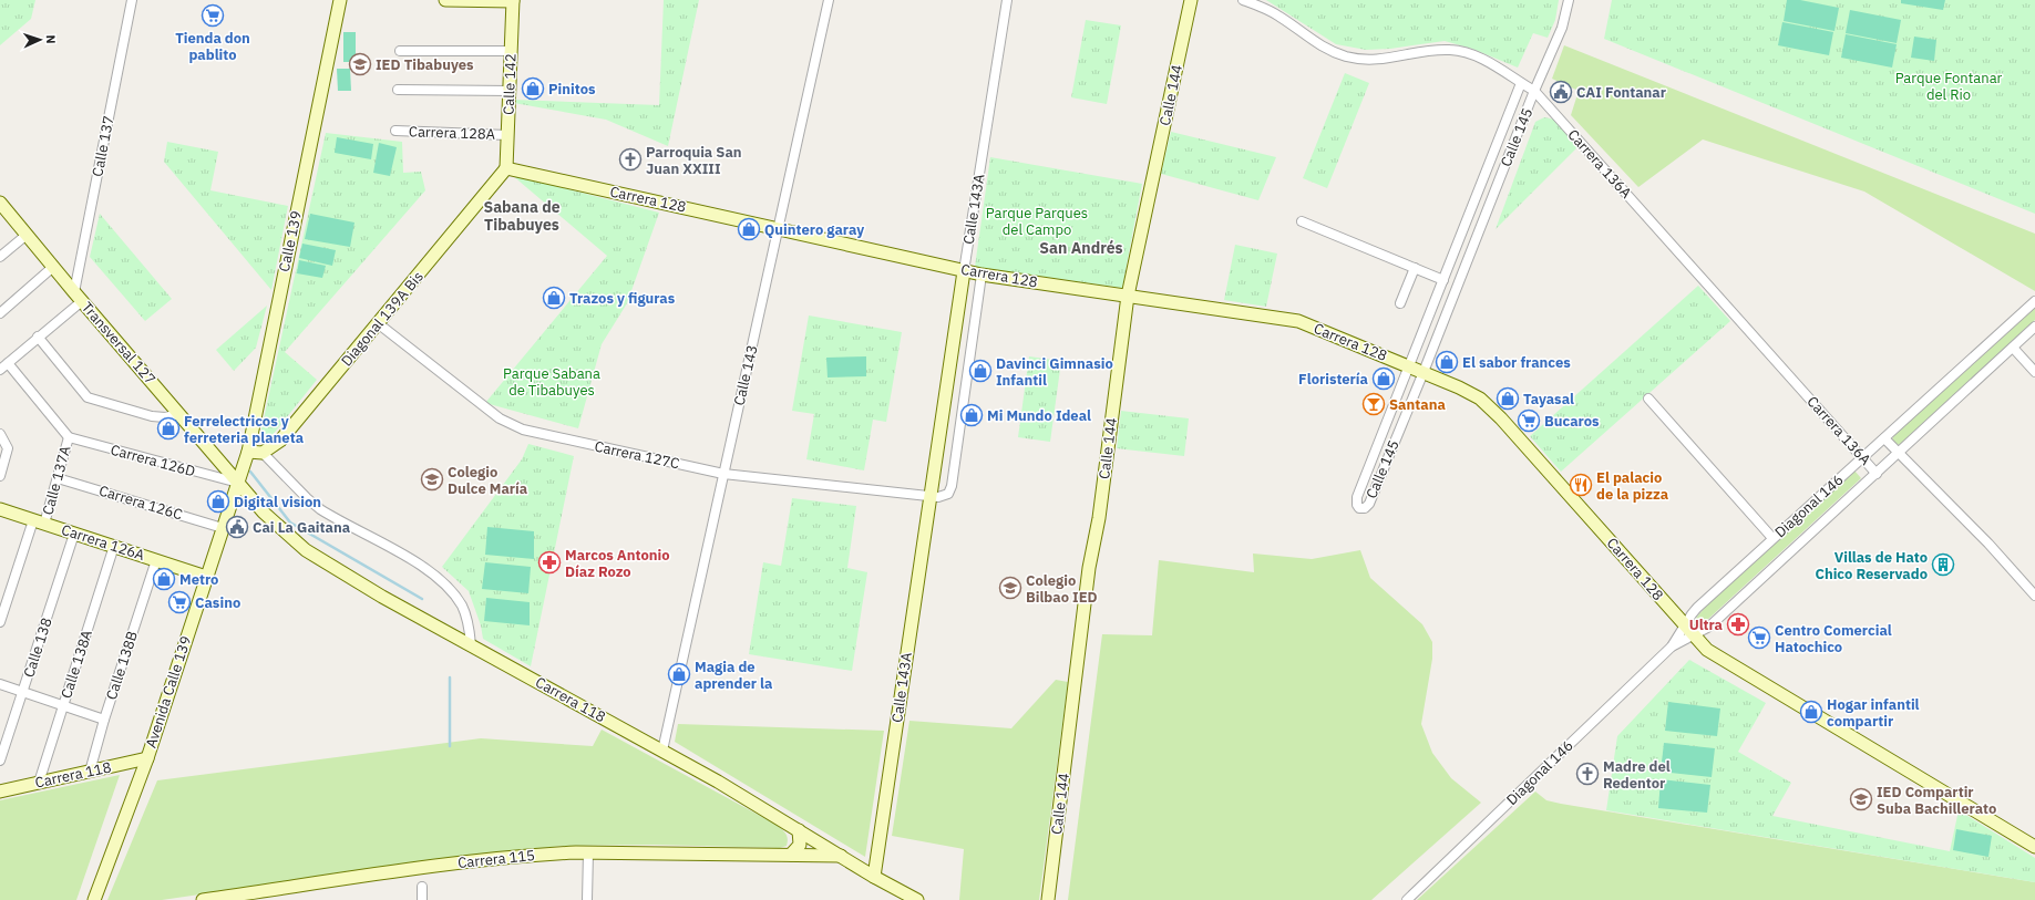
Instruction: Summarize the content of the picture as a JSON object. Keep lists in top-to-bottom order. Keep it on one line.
{"streets":{"street":["Calle 142","Calle 144","Carrera 128A","Calle 145","Calle 137","Carrera 136A","Carrera 128","Calle 143A","Calle 139","Diagonal 139A Bis","Transversal 127","Calle 143","Carrera 127C","Carrera 126D","Calle 137A","Carrera 126C","Diagonal 146","Carrera 126A","Calle 138","Calle 138A","Calle 138B","Avenida Calle 139","Carrera 118","Carrera 115"]},"crossings":[["Calle 142","Carrera 128A"],["Calle 142","Carrera 128"],["Calle 142","Diagonal 139A Bis"],["Calle 144","Carrera 128"],["Calle 145","Carrera 136A"],["Calle 145","Carrera 128"],["Calle 137","Transversal 127"],["Carrera 136A","Diagonal 146"],["Carrera 128","Calle 143A"],["Carrera 128","Diagonal 139A Bis"],["Carrera 128","Calle 143"],["Carrera 128","Diagonal 146"],["Calle 143A","Carrera 127C"],["Calle 143A","Carrera 118"],["Calle 139","Transversal 127"],["Calle 139","Carrera 126D"],["Calle 139","Avenida Calle 139"],["Calle 139","Carrera 118"],["Diagonal 139A Bis","Carrera 127C"],["Transversal 127","Carrera 126D"],["Transversal 127","Avenida Calle 139"],["Transversal 127","Carrera 118"],["Calle 143","Carrera 127C"],["Calle 143","Carrera 118"],["Carrera 126D","Calle 137A"],["Carrera 126D","Avenida Calle 139"],["Carrera 126D","Carrera 118"],["Calle 137A","Carrera 126C"],["Calle 137A","Carrera 126A"],["Carrera 126C","Avenida Calle 139"],["Carrera 126A","Calle 138"],["Carrera 126A","Calle 138A"],["Carrera 126A","Calle 138B"],["Carrera 126A","Avenida Calle 139"],["Calle 138A","Carrera 118"],["Calle 138B","Carrera 118"],["Avenida Calle 139","Carrera 118"],["Carrera 118","Carrera 115"]],"districts":["Sabana de Tibabuyes","San Andrés"],"parks":["Parque Fontanar del Rio","Parque Parques del Campo","Parque Sabana de Tibabuyes"],"places":{"supermarket":["Tienda don pablito","Bucaros","Casino","Centro Comercial Hatochico"],"school or university":["IED Tibabuyes","Colegio Dulce María","Colegio Bilbao IED","IED Compartir Suba Bachillerato"],"shop":["Pinitos","Quintero garay","Trazos y figuras","El sabor frances","Davinci Gimnasio Infantil","Floristería","Tayasal","Mi Mundo Ideal","Ferrelectricos y ferreteria planeta","Digital vision","Metro","Magia de aprender la","Hogar infantil compartir"],"public building":["CAI Fontanar","Cai La Gaitana"],"church":["Parroquia San Juan XXIII","Madre del Redentor"],"bar":["Santana"],"restaurant":["El palacio de la pizza"],"pharmacy":["Marcos Antonio Díaz Rozo","Ultra"],"building":["Villas de Hato Chico Reservado"]},"north":"right"}
